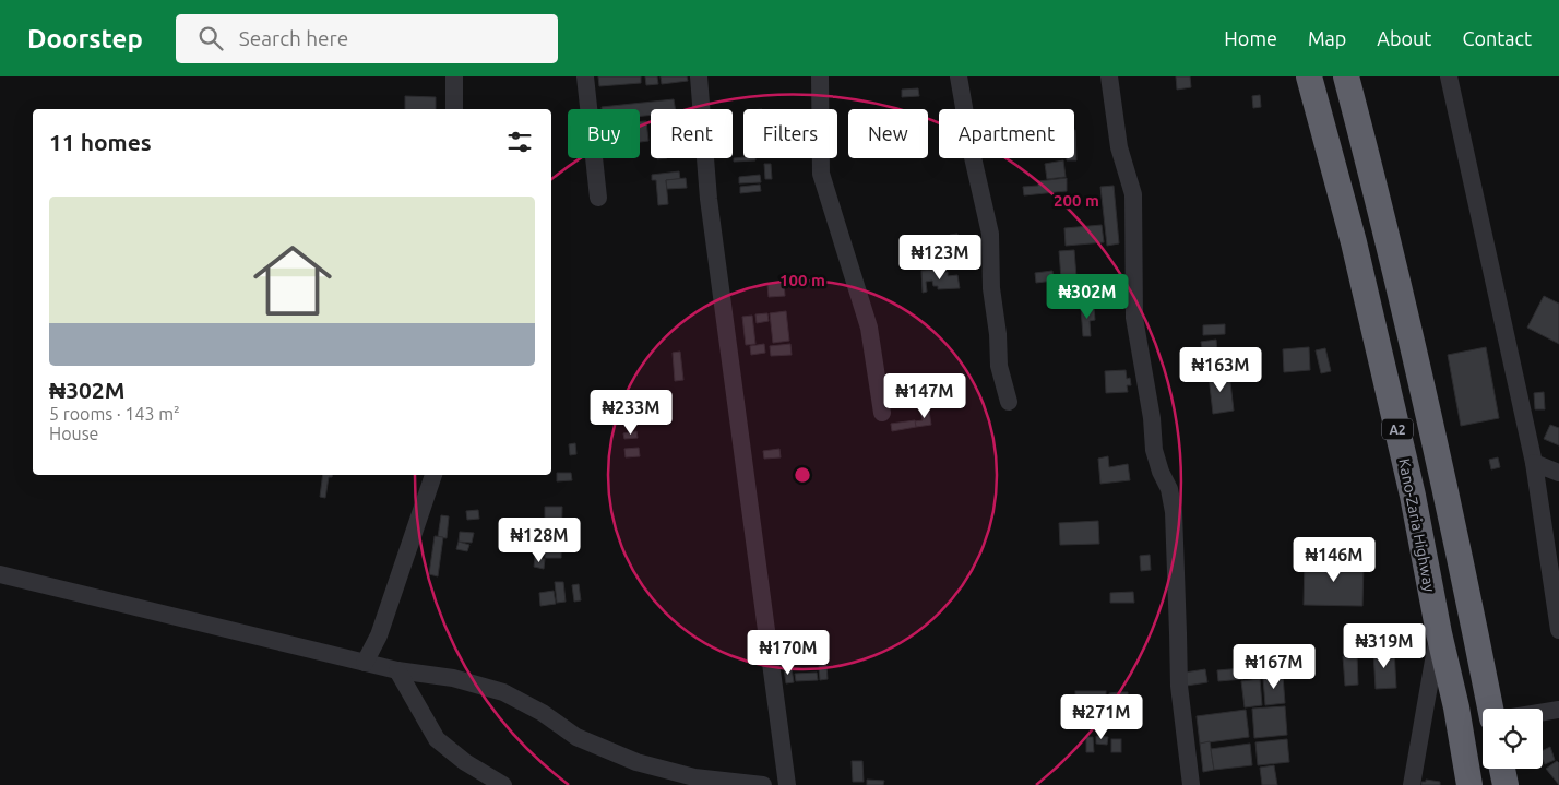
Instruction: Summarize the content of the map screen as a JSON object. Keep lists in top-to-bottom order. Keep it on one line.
{"streets":{"highway":["A2","Kano-Zaria Highway"]},"page":{"header":"Doorstep","search":"Search here","nav":["Home","Map","About","Contact"],"chip":["Buy","Rent","Filters","New","Apartment"],"heading":"11 homes","list":[{"name":"₦302M","note":"5 rooms · 143 m² · House"}],"price":["₦123M","₦302M","₦163M","₦147M","₦233M","₦128M","₦146M","₦319M","₦170M","₦167M","₦271M"]},"rings":["200 m","100 m"]}
